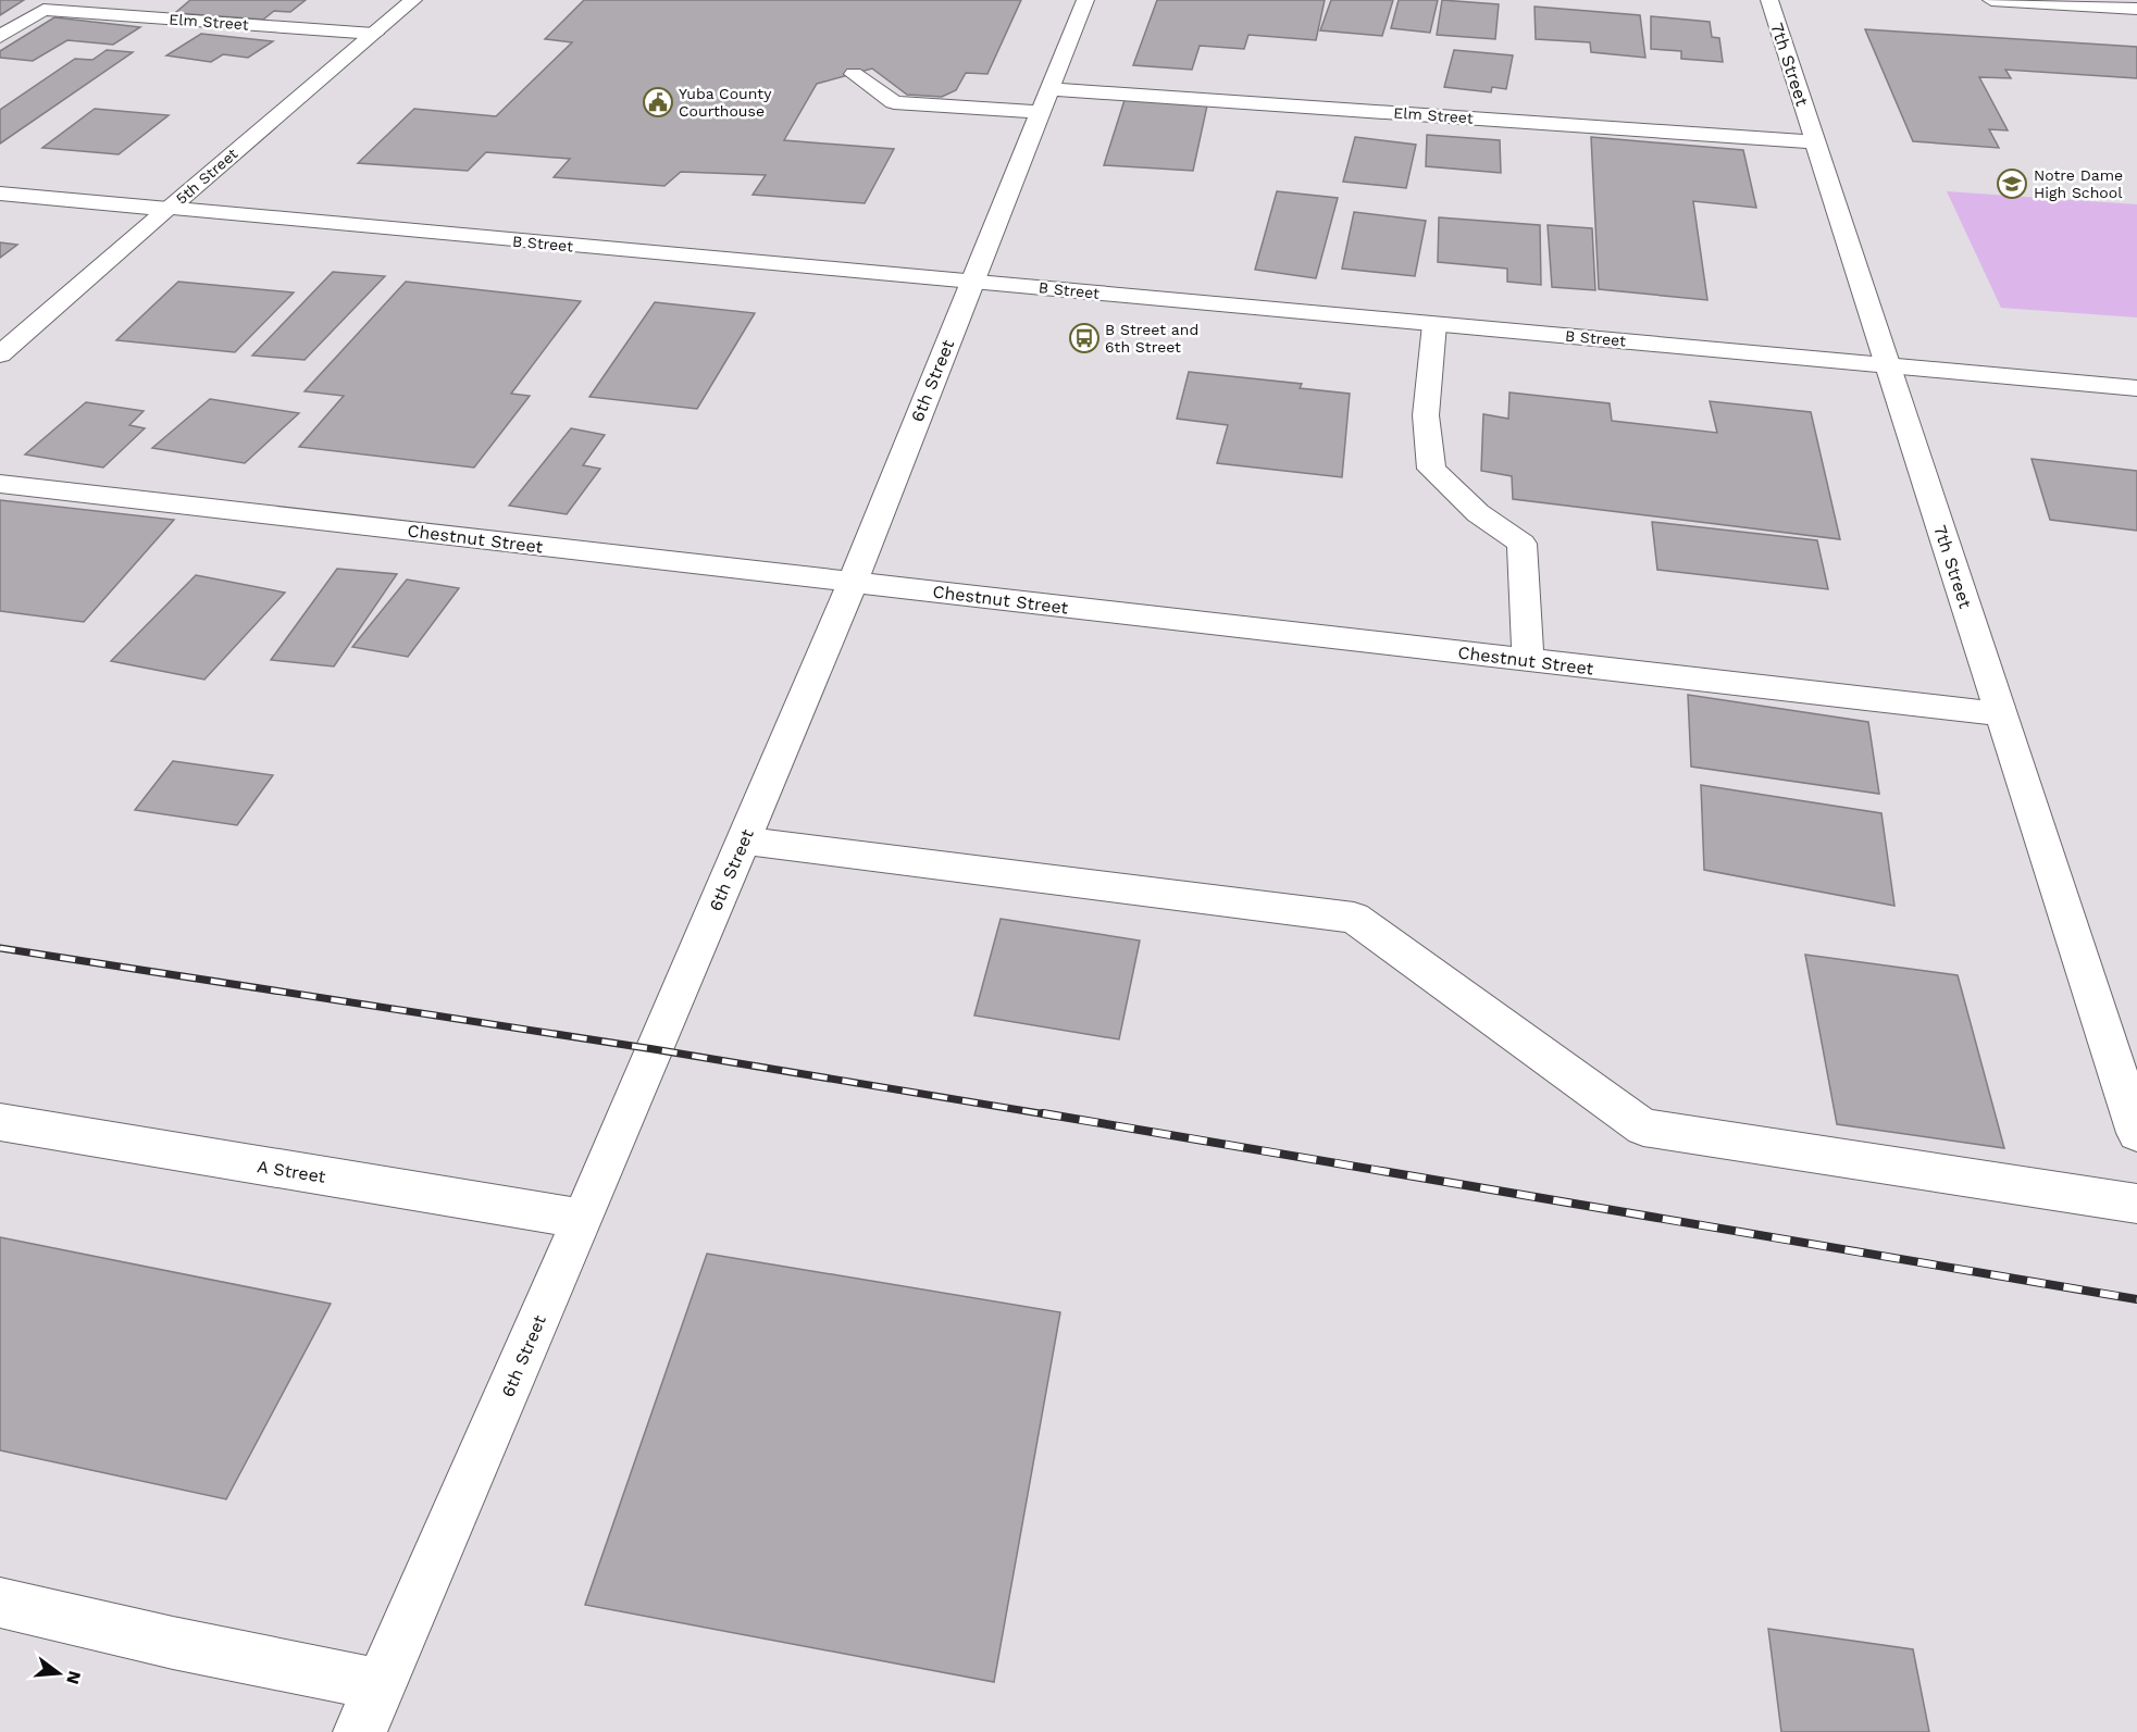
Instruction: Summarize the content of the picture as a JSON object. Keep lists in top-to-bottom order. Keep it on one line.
{"streets":{"street":["Elm Street","7th Street","5th Street","B Street","6th Street","Chestnut Street","A Street"]},"crossings":[["Elm Street","7th Street"],["Elm Street","5th Street"],["Elm Street","6th Street"],["7th Street","B Street"],["7th Street","Chestnut Street"],["5th Street","B Street"],["B Street","6th Street"],["6th Street","Chestnut Street"],["6th Street","A Street"]],"places":{"public building":["Yuba County Courthouse"],"school or university":["Notre Dame High School"],"bus stop":["B Street and 6th Street"]},"north":"right"}
